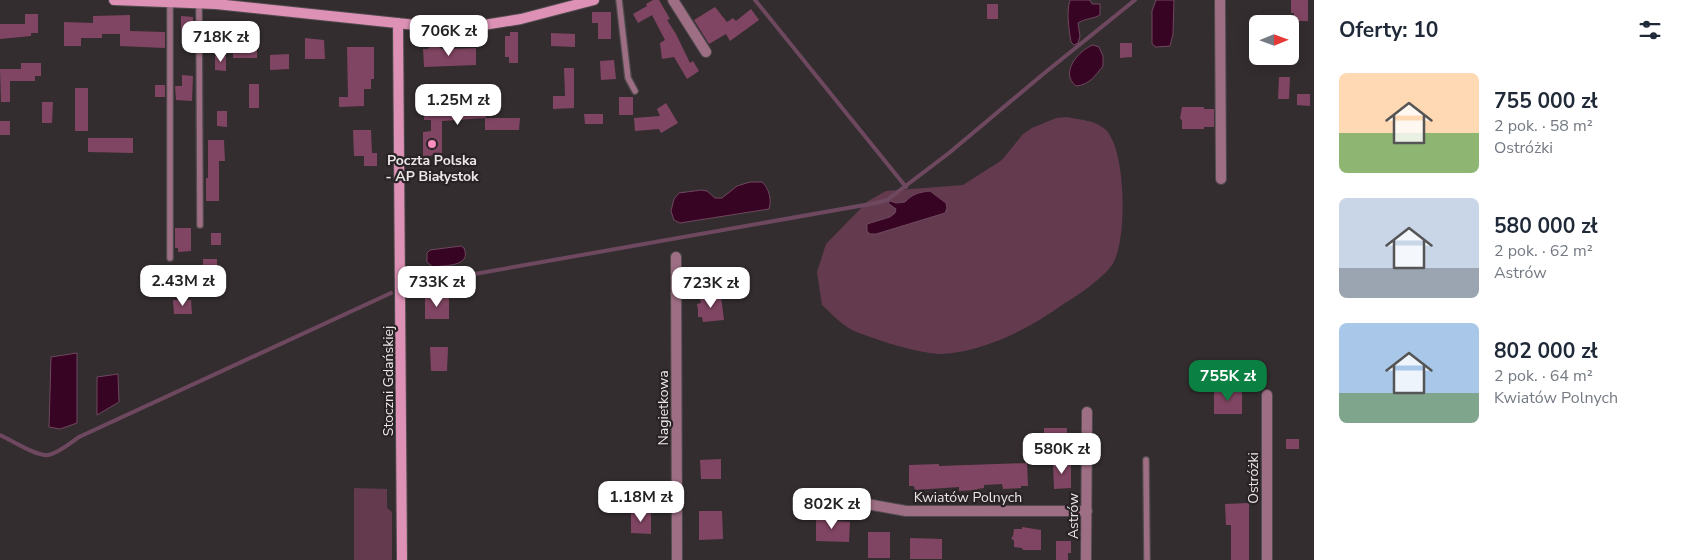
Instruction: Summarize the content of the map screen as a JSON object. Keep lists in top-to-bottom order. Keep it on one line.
{"streets":{"street":["Stoczni Gdańskiej","Nagietkowa","Ostróżki","Kwiatów Polnych","Astrów"]},"crossings":[["Kwiatów Polnych","Astrów"]],"places":["Poczta Polska - AP Białystok"],"north":"right","page":{"heading":"Oferty: 10","price":["706K zł","718K zł","1.25M zł","2.43M zł","733K zł","723K zł","755K zł","580K zł","1.18M zł","802K zł"],"list":[{"name":"755 000 zł","note":"2 pok. · 58 m² · Ostróżki"},{"name":"580 000 zł","note":"2 pok. · 62 m² · Astrów"},{"name":"802 000 zł","note":"2 pok. · 64 m² · Kwiatów Polnych"}]}}
